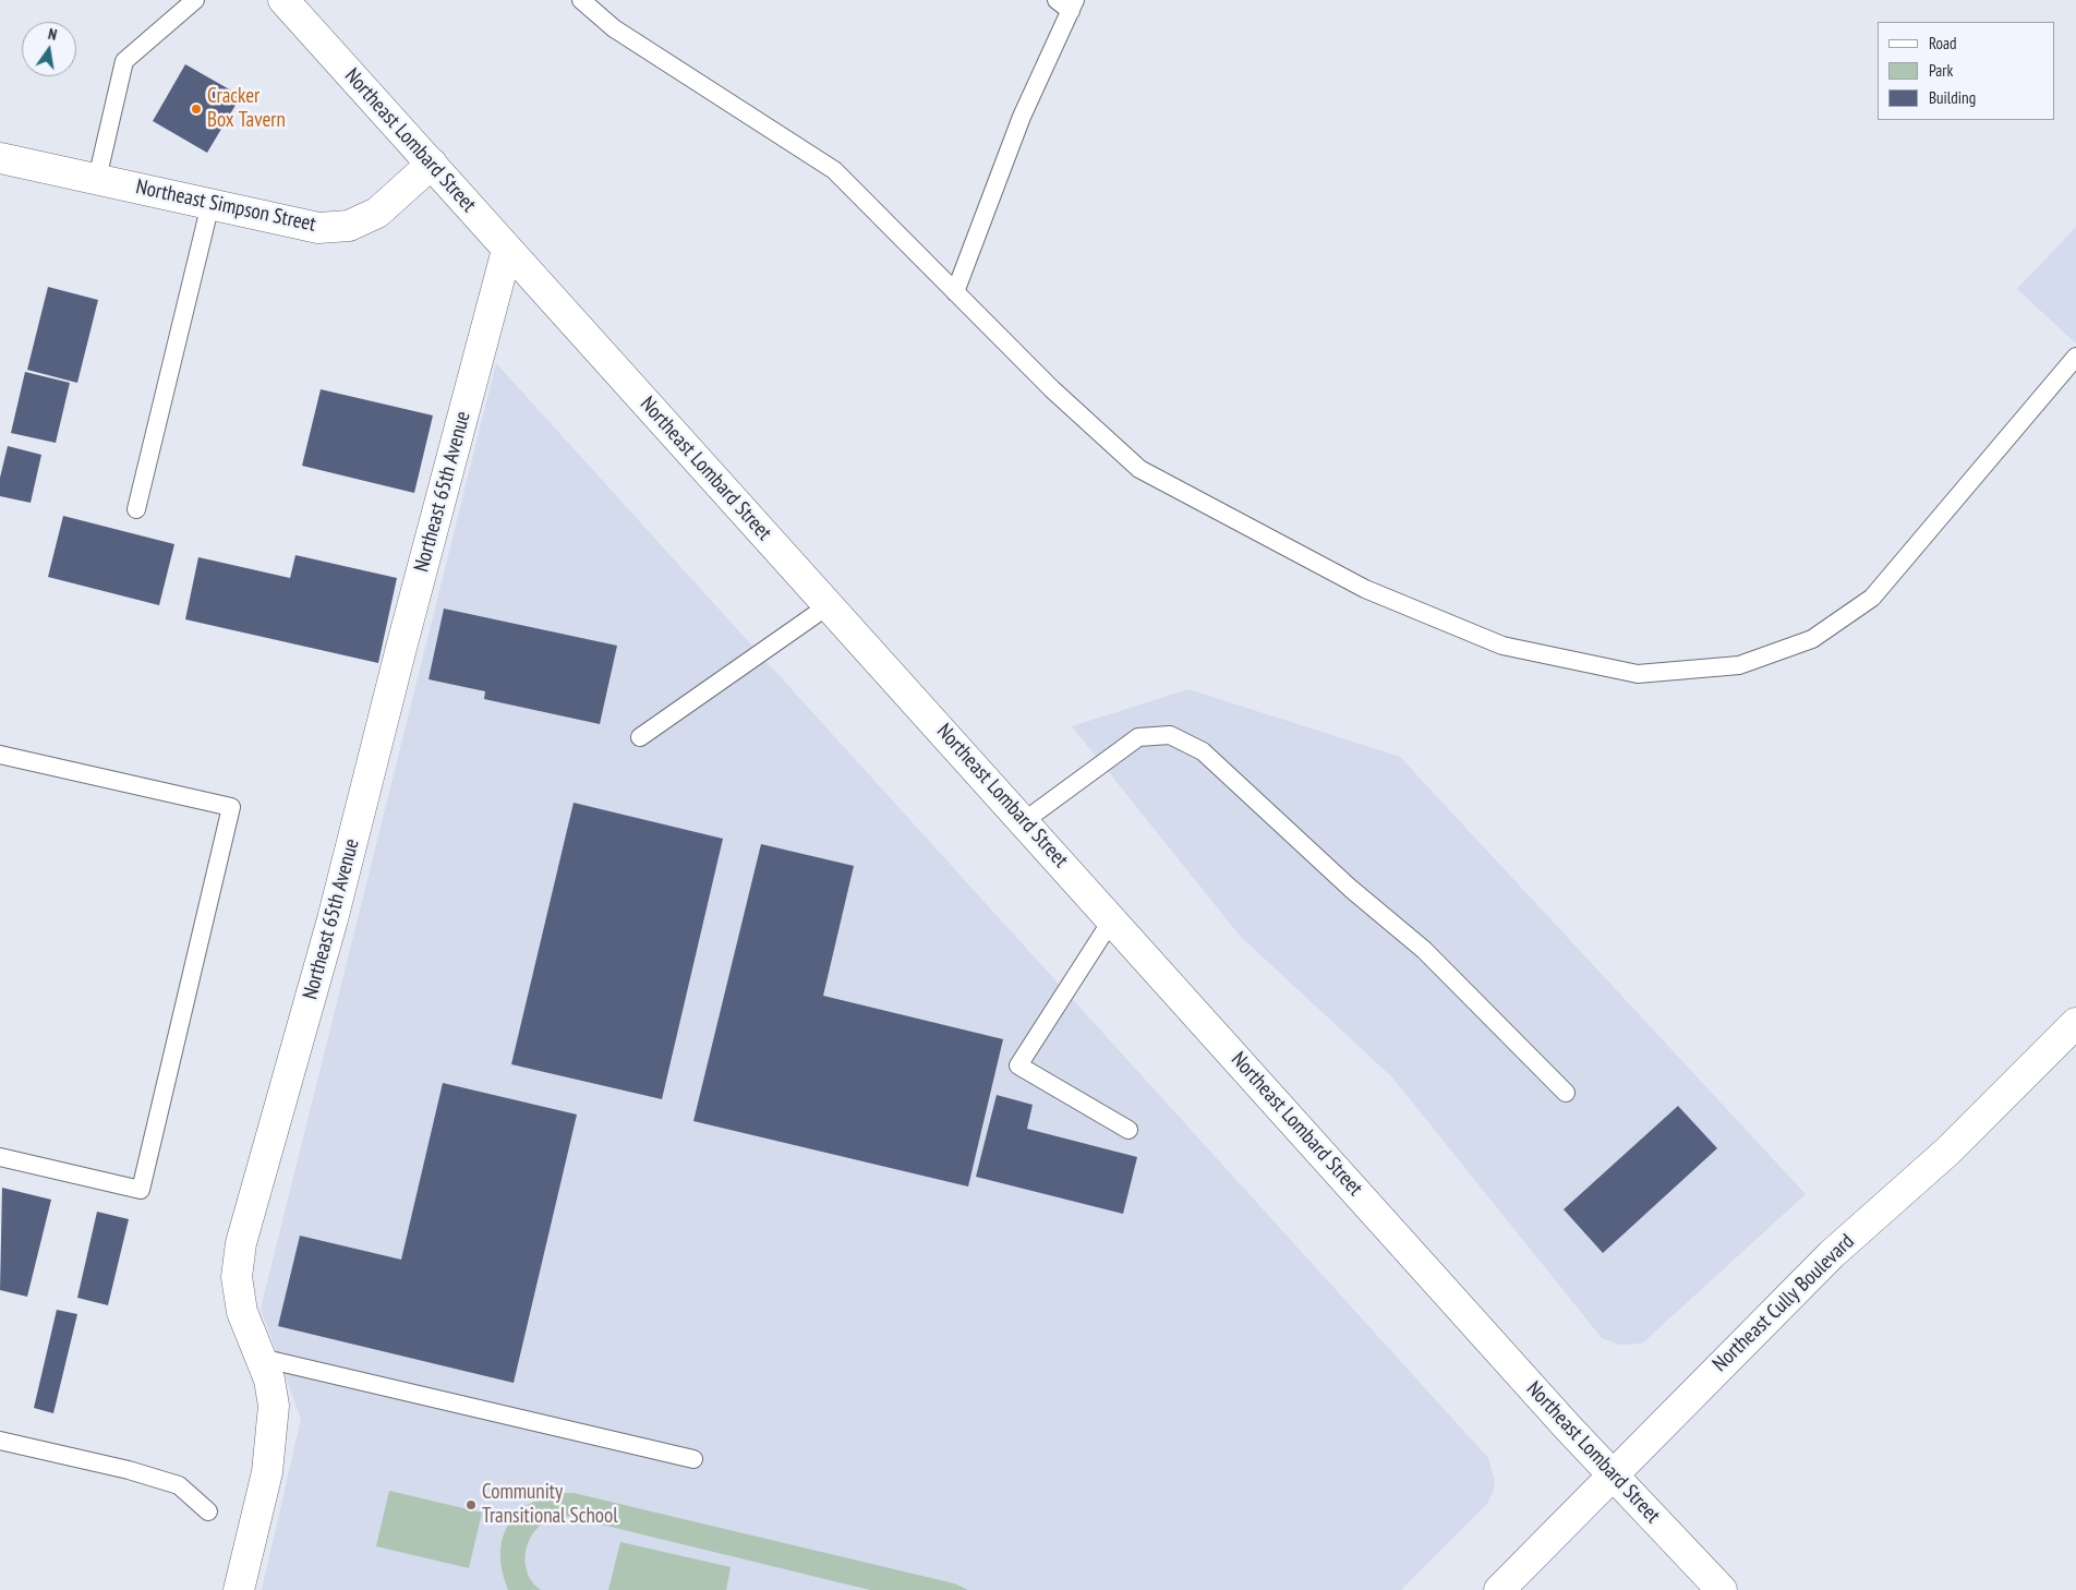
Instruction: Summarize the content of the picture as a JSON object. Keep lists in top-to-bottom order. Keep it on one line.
{"streets":{"street":["Northeast Lombard Street","Northeast Simpson Street","Northeast 65th Avenue","Northeast Cully Boulevard"]},"crossings":[["Northeast Lombard Street","Northeast Simpson Street"],["Northeast Lombard Street","Northeast 65th Avenue"],["Northeast Lombard Street","Northeast Cully Boulevard"]],"places":["Cracker Box Tavern","Community Transitional School"],"legend":["Road","Park","Building"],"north":"top"}
